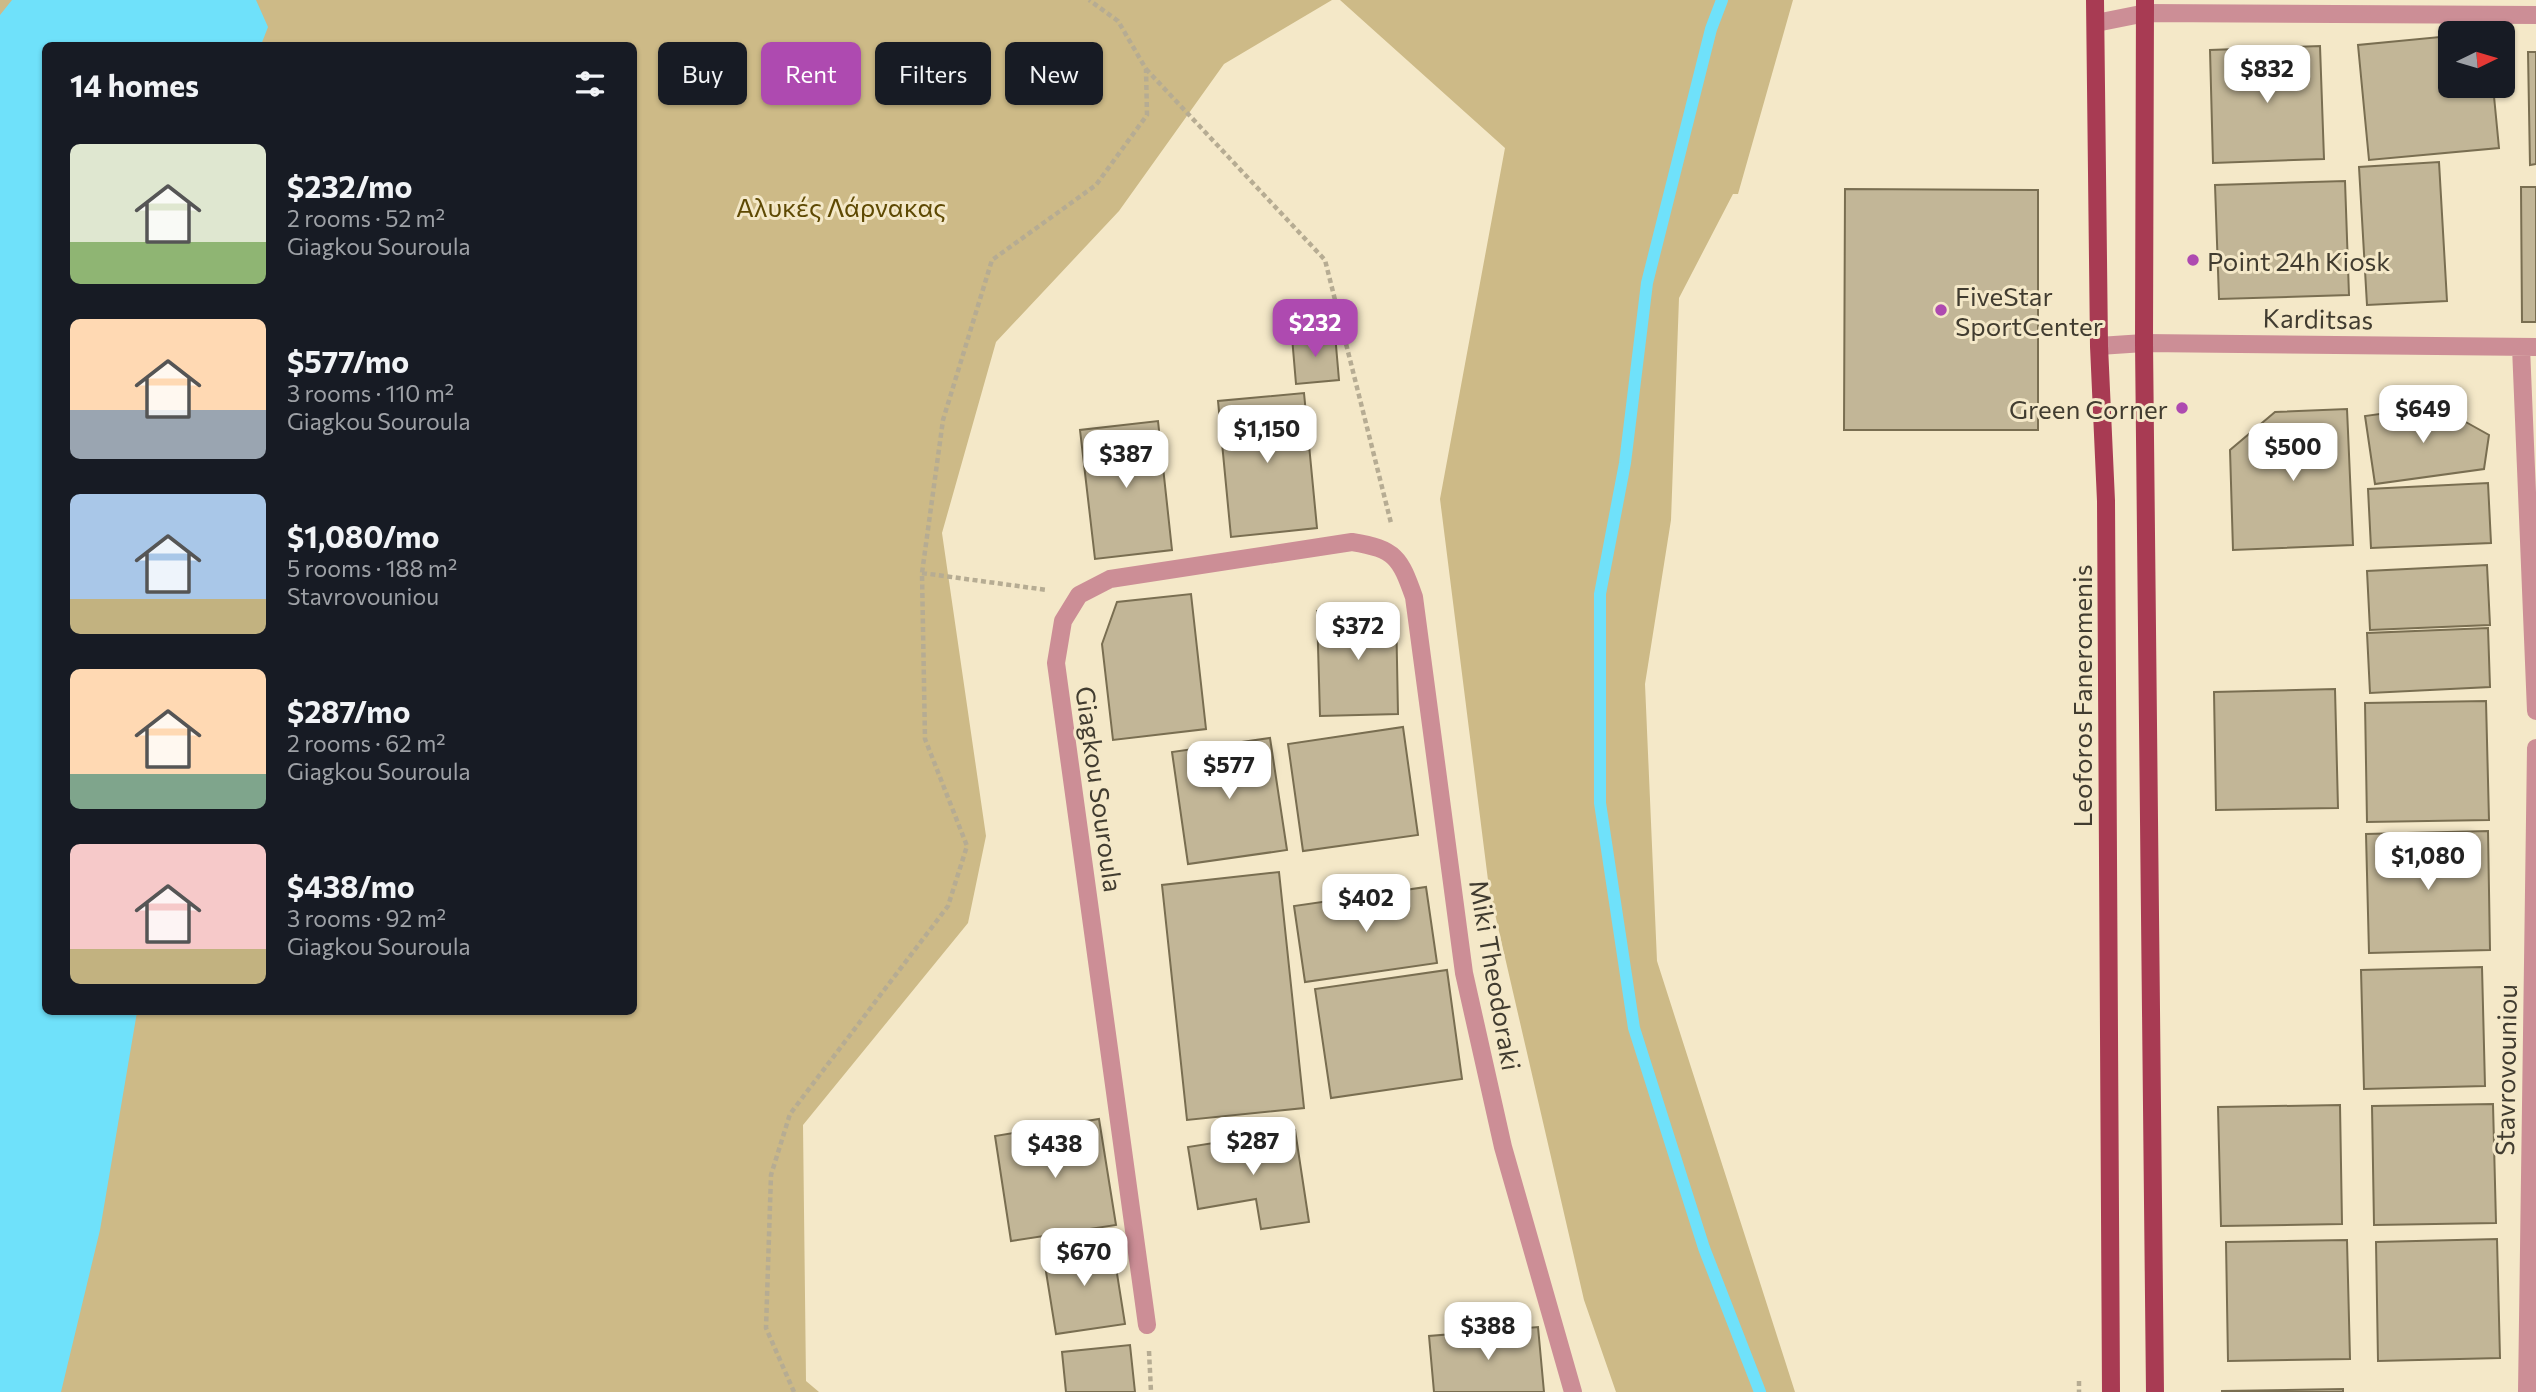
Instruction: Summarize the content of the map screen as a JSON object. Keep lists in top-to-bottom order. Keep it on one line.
{"streets":{"main road":["Leoforos Faneromenis"],"street":["Karditsas","Giagkou Souroula","Miki Theodoraki","Stavrovouniou"]},"crossings":[["Karditsas","Leoforos Faneromenis"]],"parks":["Αλυκές Λάρνακας"],"places":["Point 24h Kiosk","FiveStar SportCenter","Green Corner"],"north":"right","page":{"chip":["Buy","Rent","Filters","New"],"heading":"14 homes","price":["$832","$232","$649","$1,150","$500","$387","$372","$577","$1,080","$402","$287","$438","$670","$388"],"list":[{"name":"$232/mo","note":"2 rooms · 52 m² · Giagkou Souroula"},{"name":"$577/mo","note":"3 rooms · 110 m² · Giagkou Souroula"},{"name":"$1,080/mo","note":"5 rooms · 188 m² · Stavrovouniou"},{"name":"$287/mo","note":"2 rooms · 62 m² · Giagkou Souroula"},{"name":"$438/mo","note":"3 rooms · 92 m² · Giagkou Souroula"}]}}
